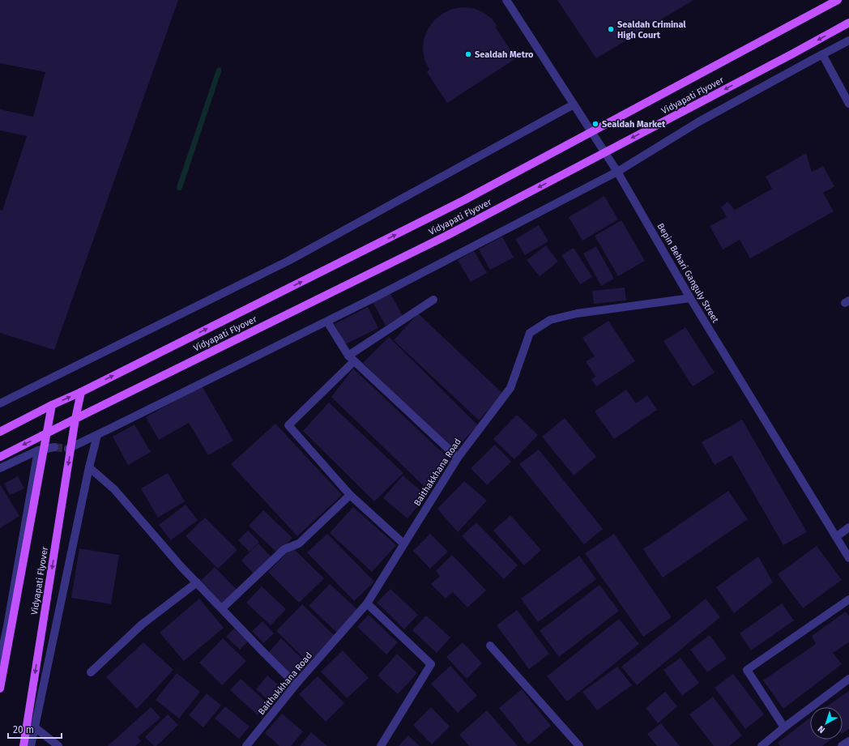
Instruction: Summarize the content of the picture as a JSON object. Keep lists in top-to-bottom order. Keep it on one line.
{"streets":{"main road":["Vidyapati Flyover"],"street":["Bepin Behari Ganguly Street","Baithakkhana Road"]},"crossings":[["Bepin Behari Ganguly Street","Baithakkhana Road"]],"places":["Sealdah Criminal High Court","Sealdah Metro","Sealdah Market"],"scale_bar":"20 m","north":"bottom left"}
